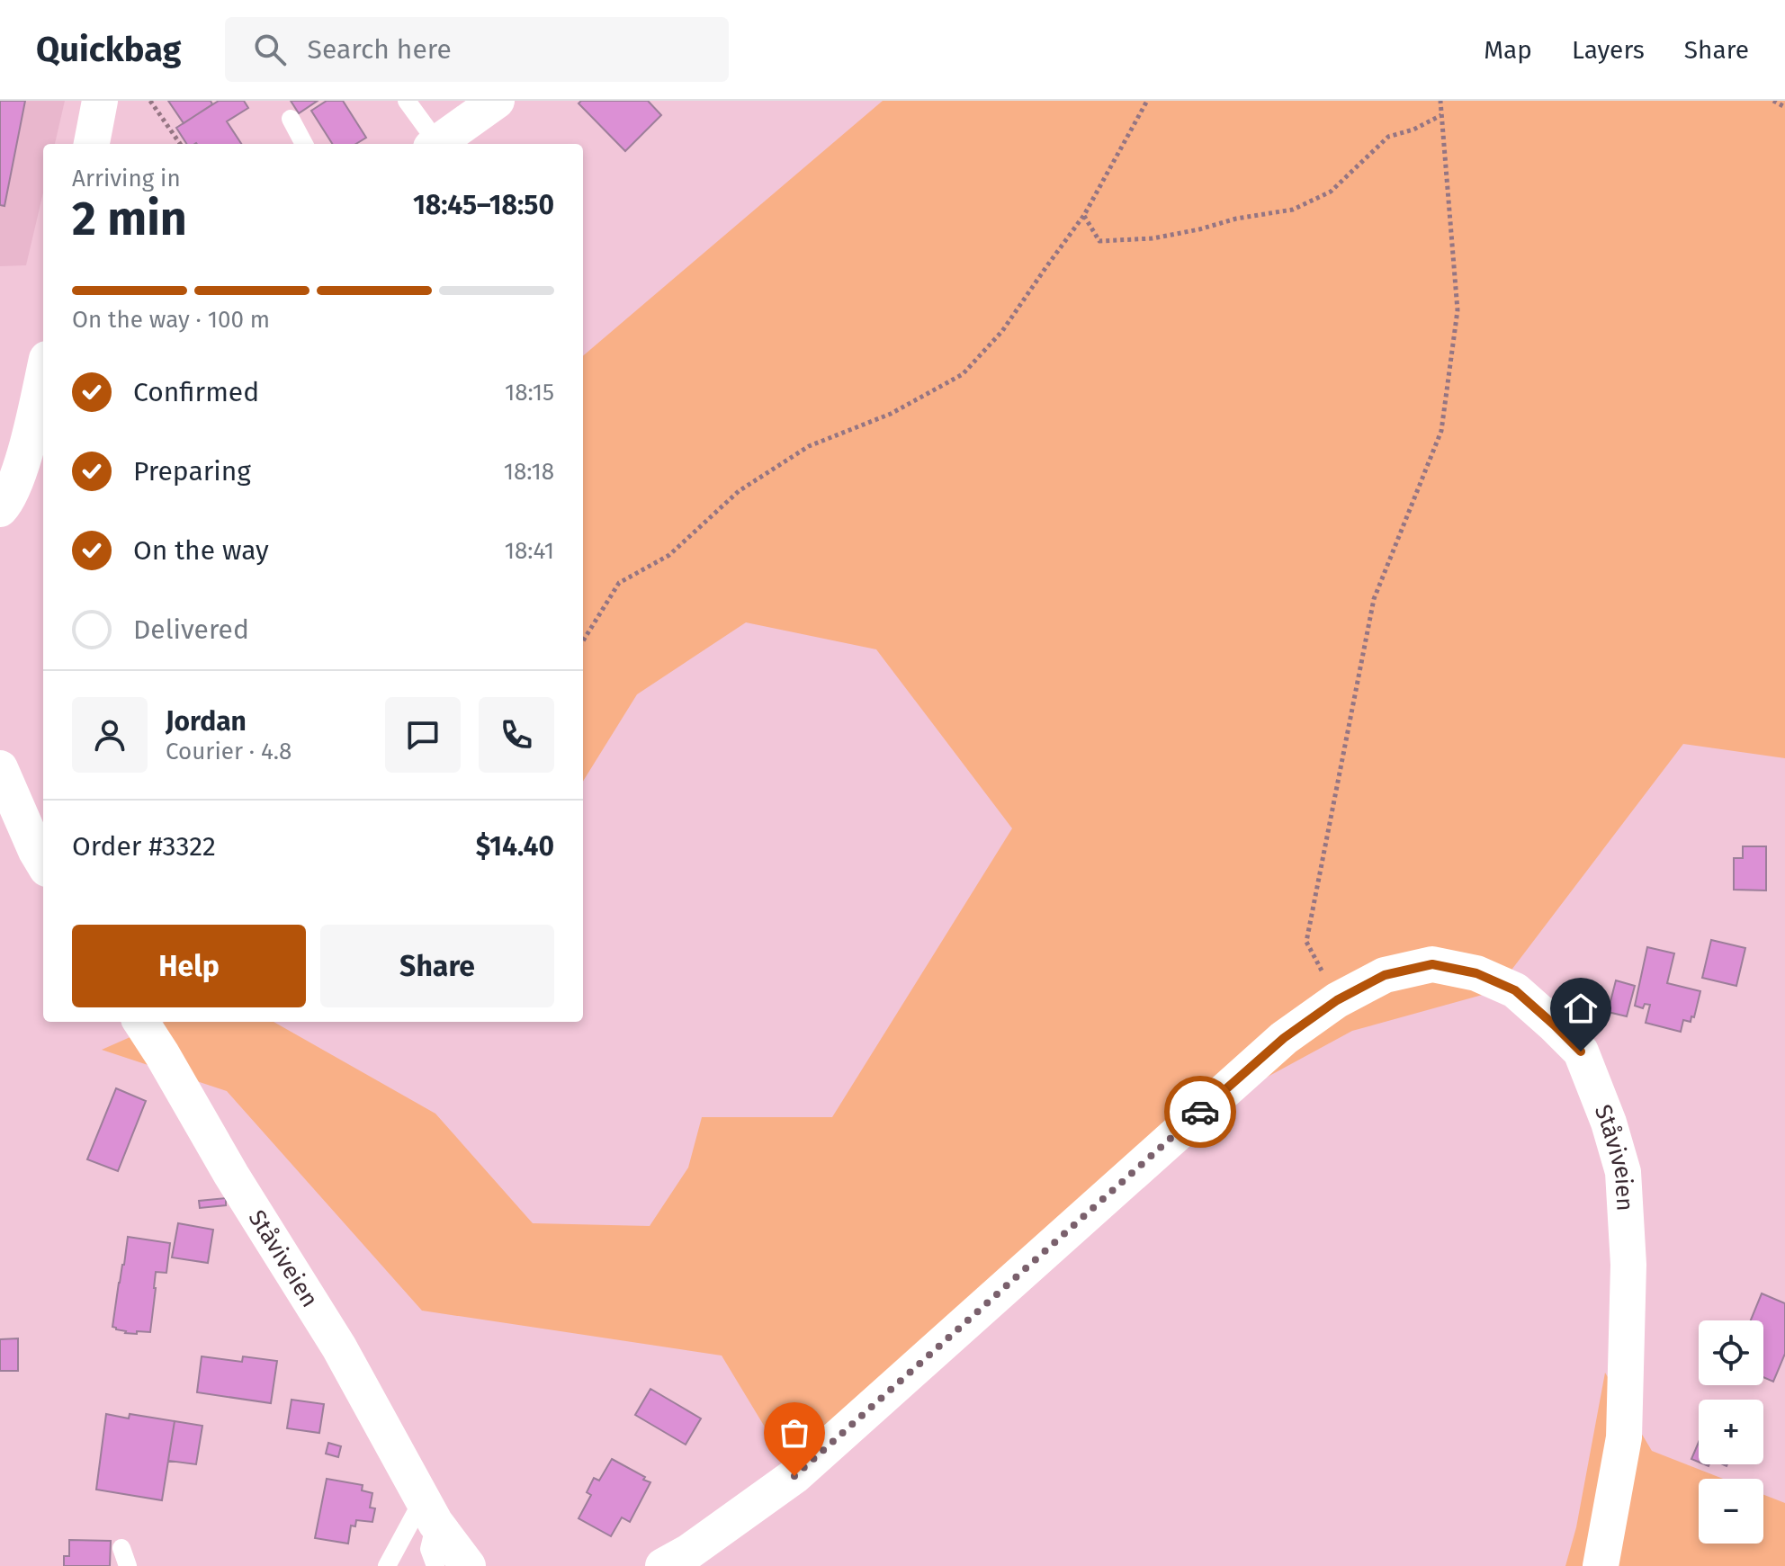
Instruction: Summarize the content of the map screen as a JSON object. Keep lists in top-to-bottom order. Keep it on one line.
{"streets":{"street":["Ståviveien"]},"page":{"header":"Quickbag","search":"Search here","nav":["Map","Layers","Share"],"heading":["2 min","Arriving in","18:45–18:50"],"panel":["Jordan","Courier · 4.8","Order #3322","$14.40"],"bar":"On the way · 100 m","list":[["Confirmed","18:15"],["Preparing","18:18"],["On the way","18:41"],"Delivered"],"buttons":["Help","Share"],"map_buttons":["+","−"]}}
